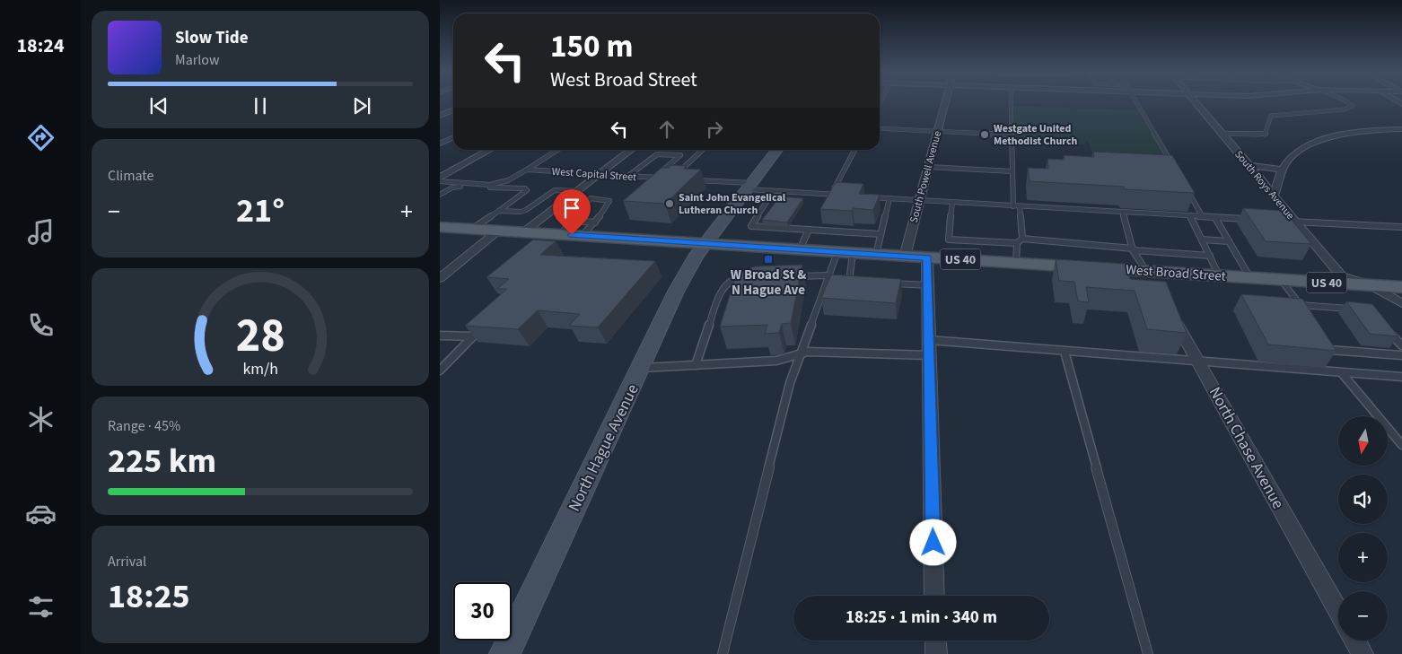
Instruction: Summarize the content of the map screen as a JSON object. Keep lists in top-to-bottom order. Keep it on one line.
{"streets":{"main road":["US 40","West Broad Street","North Hague Avenue"],"street":["South Powell Avenue","South Roys Avenue","North Chase Avenue"],"lane":["West Capital Street"]},"crossings":[["South Powell Avenue","West Broad Street"],["South Roys Avenue","West Broad Street"],["West Broad Street","North Hague Avenue"]],"places":{"other":["Westgate United Methodist Church","Saint John Evangelical Lutheran Church"],"transit":["W Broad St & N Hague Ave"]},"north":"bottom","page":{"tabs":"18:24","turn":["150 m","West Broad Street"],"song":["Slow Tide","Marlow"],"tile":["Climate",["Range · 45%","225 km"],["Arrival","18:25"]],"heat":["−","21°","+"],"map_buttons":["+","−"],"limit":"30","trip":"18:25 · 1 min · 340 m","gauge":["28","km/h"]}}
